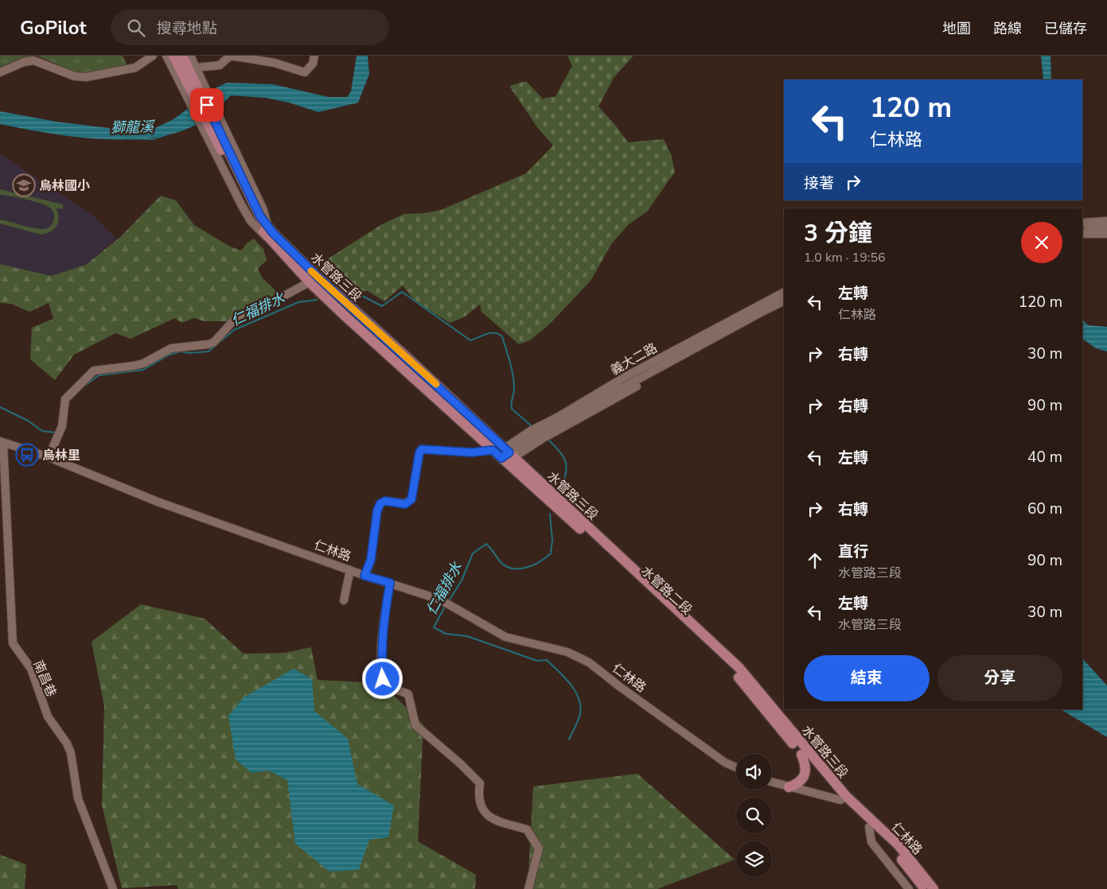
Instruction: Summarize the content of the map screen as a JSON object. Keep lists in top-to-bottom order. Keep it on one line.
{"streets":{"main road":["水管路三段","仁林路","水管路二段"],"street":["義大二路","南昌巷"]},"crossings":[["水管路三段","義大二路"],["水管路三段","仁林路"],["水管路三段","水管路二段"],["義大二路","水管路二段"],["仁林路","南昌巷"]],"water":["獅龍溪","仁福排水"],"places":{"school or university":["烏林國小"],"bus stop":["烏林里"]},"page":{"header":"GoPilot","search":"搜尋地點","nav":["地圖","路線","已儲存"],"turn":["120 m","仁林路"],"then":"接著","heading":["3 分鐘","1.0 km · 19:56"],"list":[{"name":"左轉","note":"仁林路","value":"120 m"},{"name":"右轉","value":"30 m"},{"name":"右轉","value":"90 m"},{"name":"左轉","value":"40 m"},{"name":"右轉","value":"60 m"},{"name":"直行","note":"水管路三段","value":"90 m"},{"name":"左轉","note":"水管路三段","value":"30 m"}],"buttons":["結束","分享"]}}
